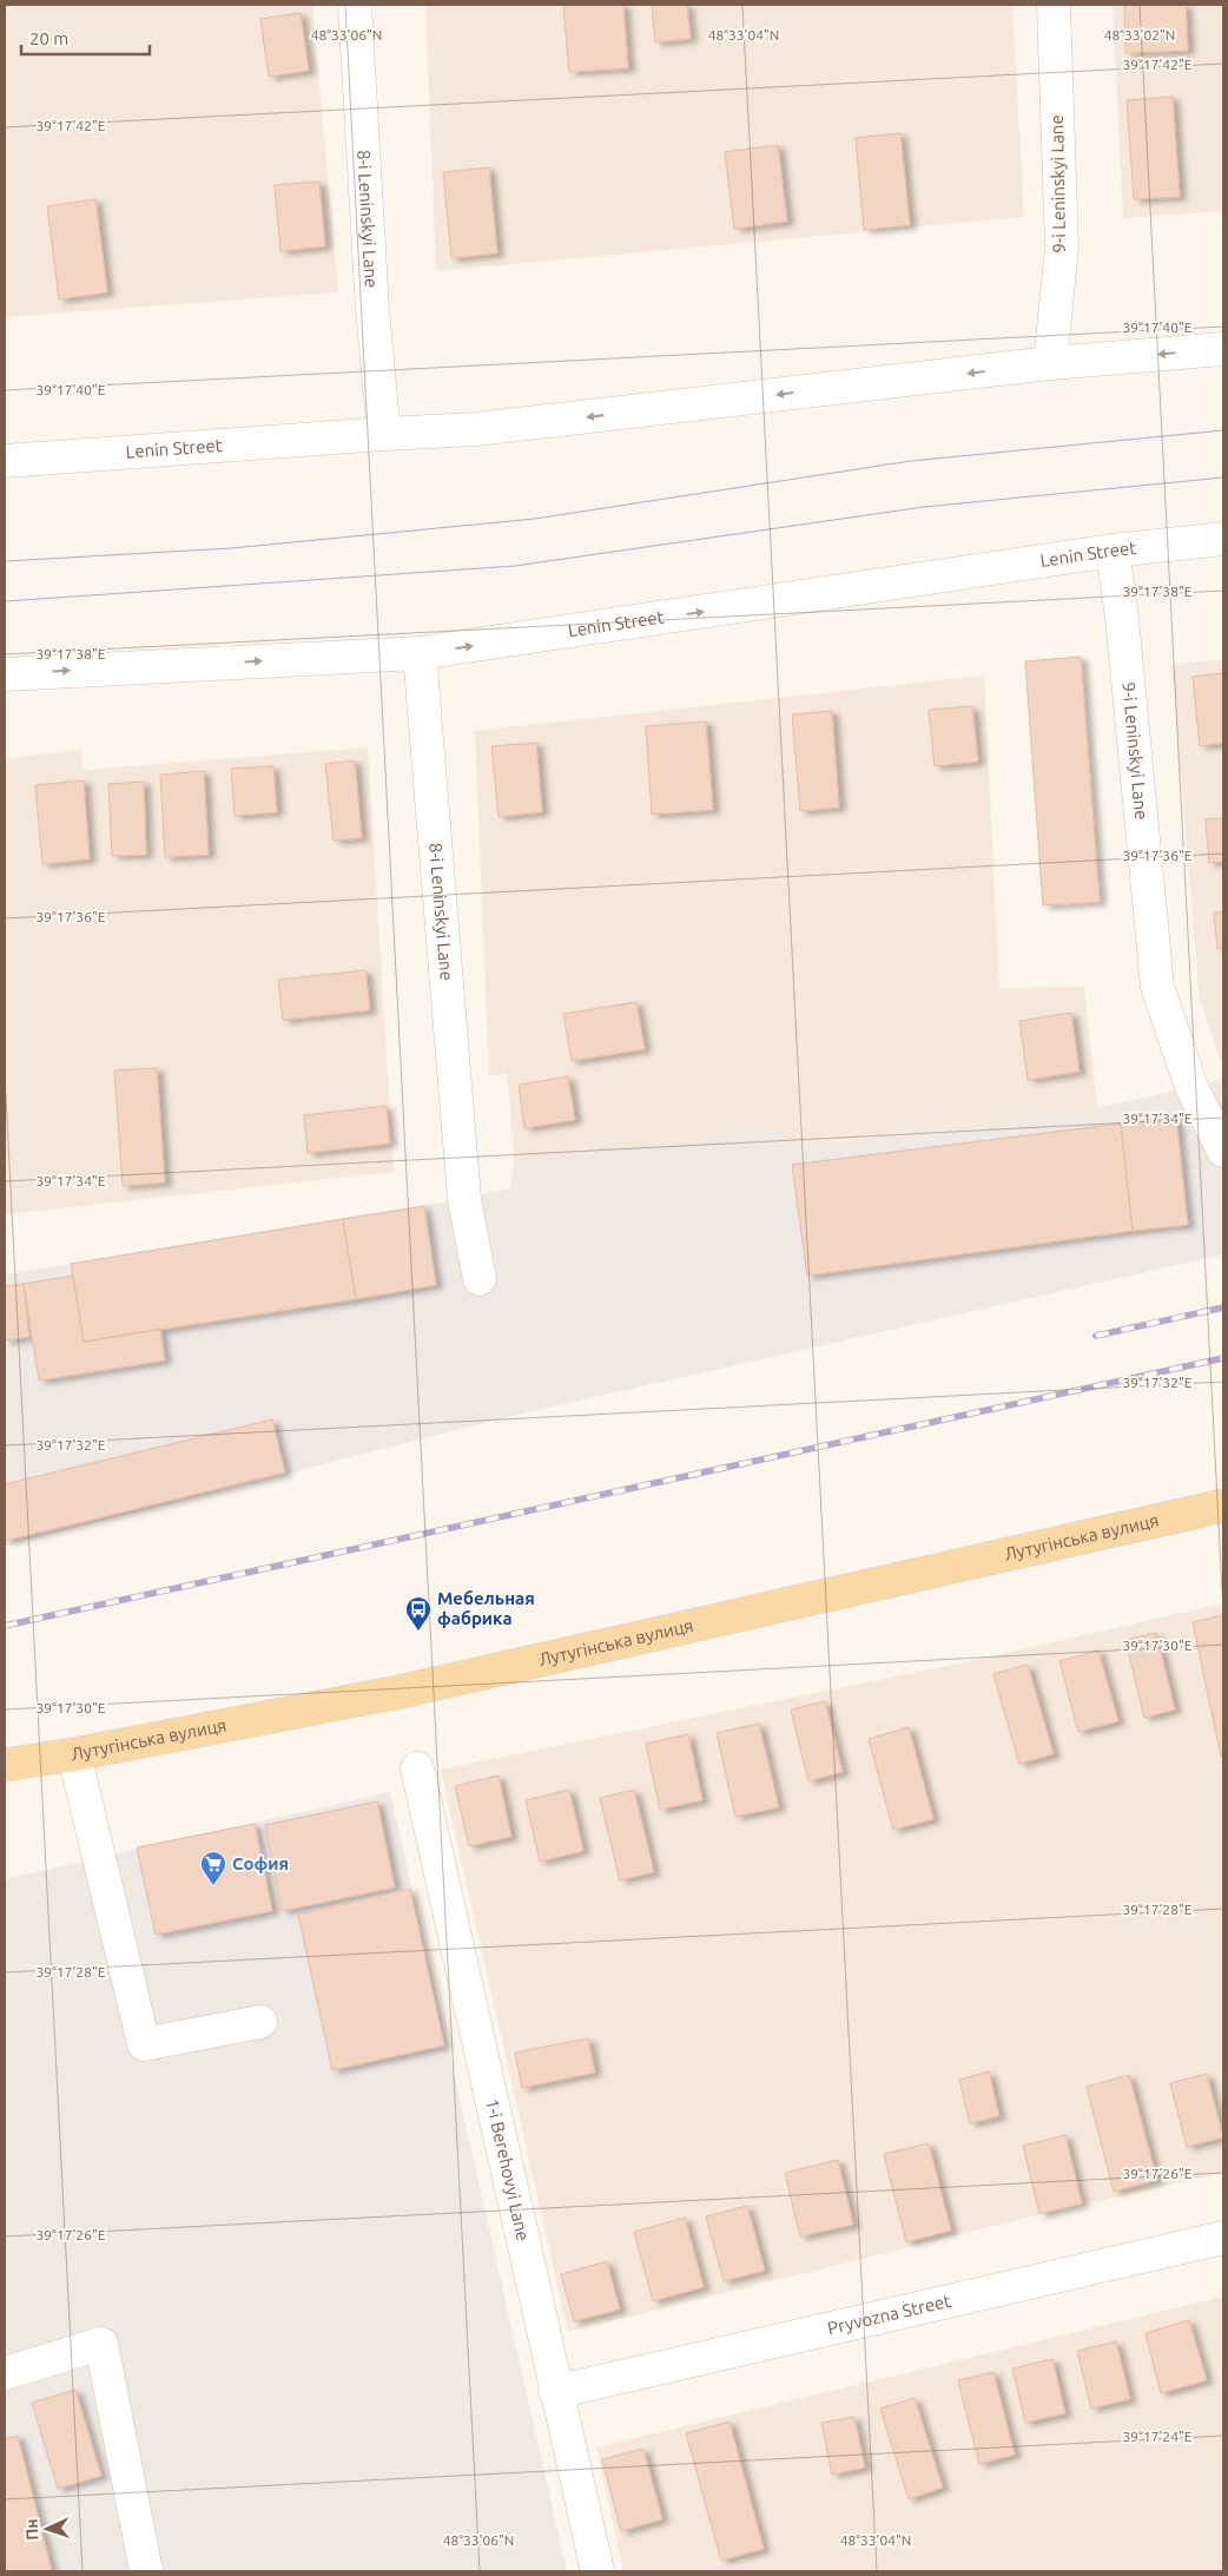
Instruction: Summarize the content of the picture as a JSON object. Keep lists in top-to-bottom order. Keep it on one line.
{"streets":{"main road":["Лутугінська вулиця"],"street":["9-i Leninskyi Lane","8-i Leninskyi Lane","Lenin Street","1-i Berehovyi Lane","Pryvozna Street"]},"crossings":[["9-i Leninskyi Lane","Lenin Street"],["8-i Leninskyi Lane","Lenin Street"],["1-i Berehovyi Lane","Pryvozna Street"]],"places":{"bus stop":["Мебельная фабрика"],"supermarket":["София"]},"scale_bar":"20 m","north":"left","coordinates":["48°33'06\"N","48°33'04\"N","48°33'02\"N","39°17'42\"E","39°17'40\"E","39°17'38\"E","39°17'36\"E","39°17'34\"E","39°17'32\"E","39°17'30\"E","39°17'28\"E","39°17'26\"E","39°17'24\"E"]}
